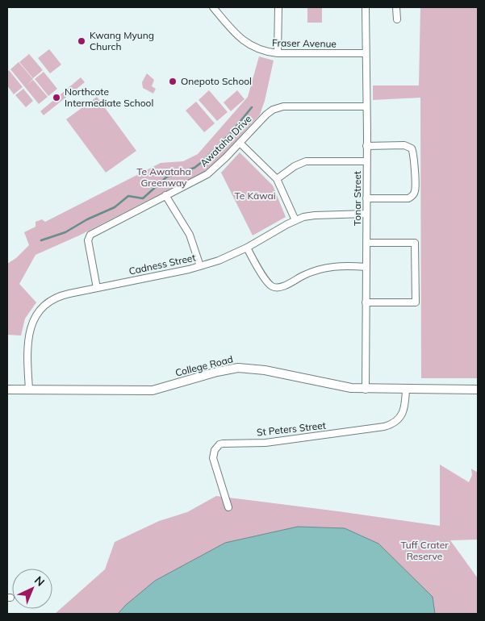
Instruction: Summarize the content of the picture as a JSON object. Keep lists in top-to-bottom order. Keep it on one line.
{"streets":{"main road":["College Road"],"street":["Fraser Avenue","Awataha Drive","Tonar Street","Cadness Street","St Peters Street"]},"crossings":[["Fraser Avenue","Tonar Street"],["Awataha Drive","Tonar Street"],["Awataha Drive","Cadness Street"],["Tonar Street","Cadness Street"],["Tonar Street","College Road"],["Cadness Street","College Road"],["College Road","St Peters Street"]],"parks":["Te Awataha Greenway","Te Kāwai","Tuff Crater Reserve"],"places":["Kwang Myung Church","Onepoto School","Northcote Intermediate School"],"north":"top right"}
